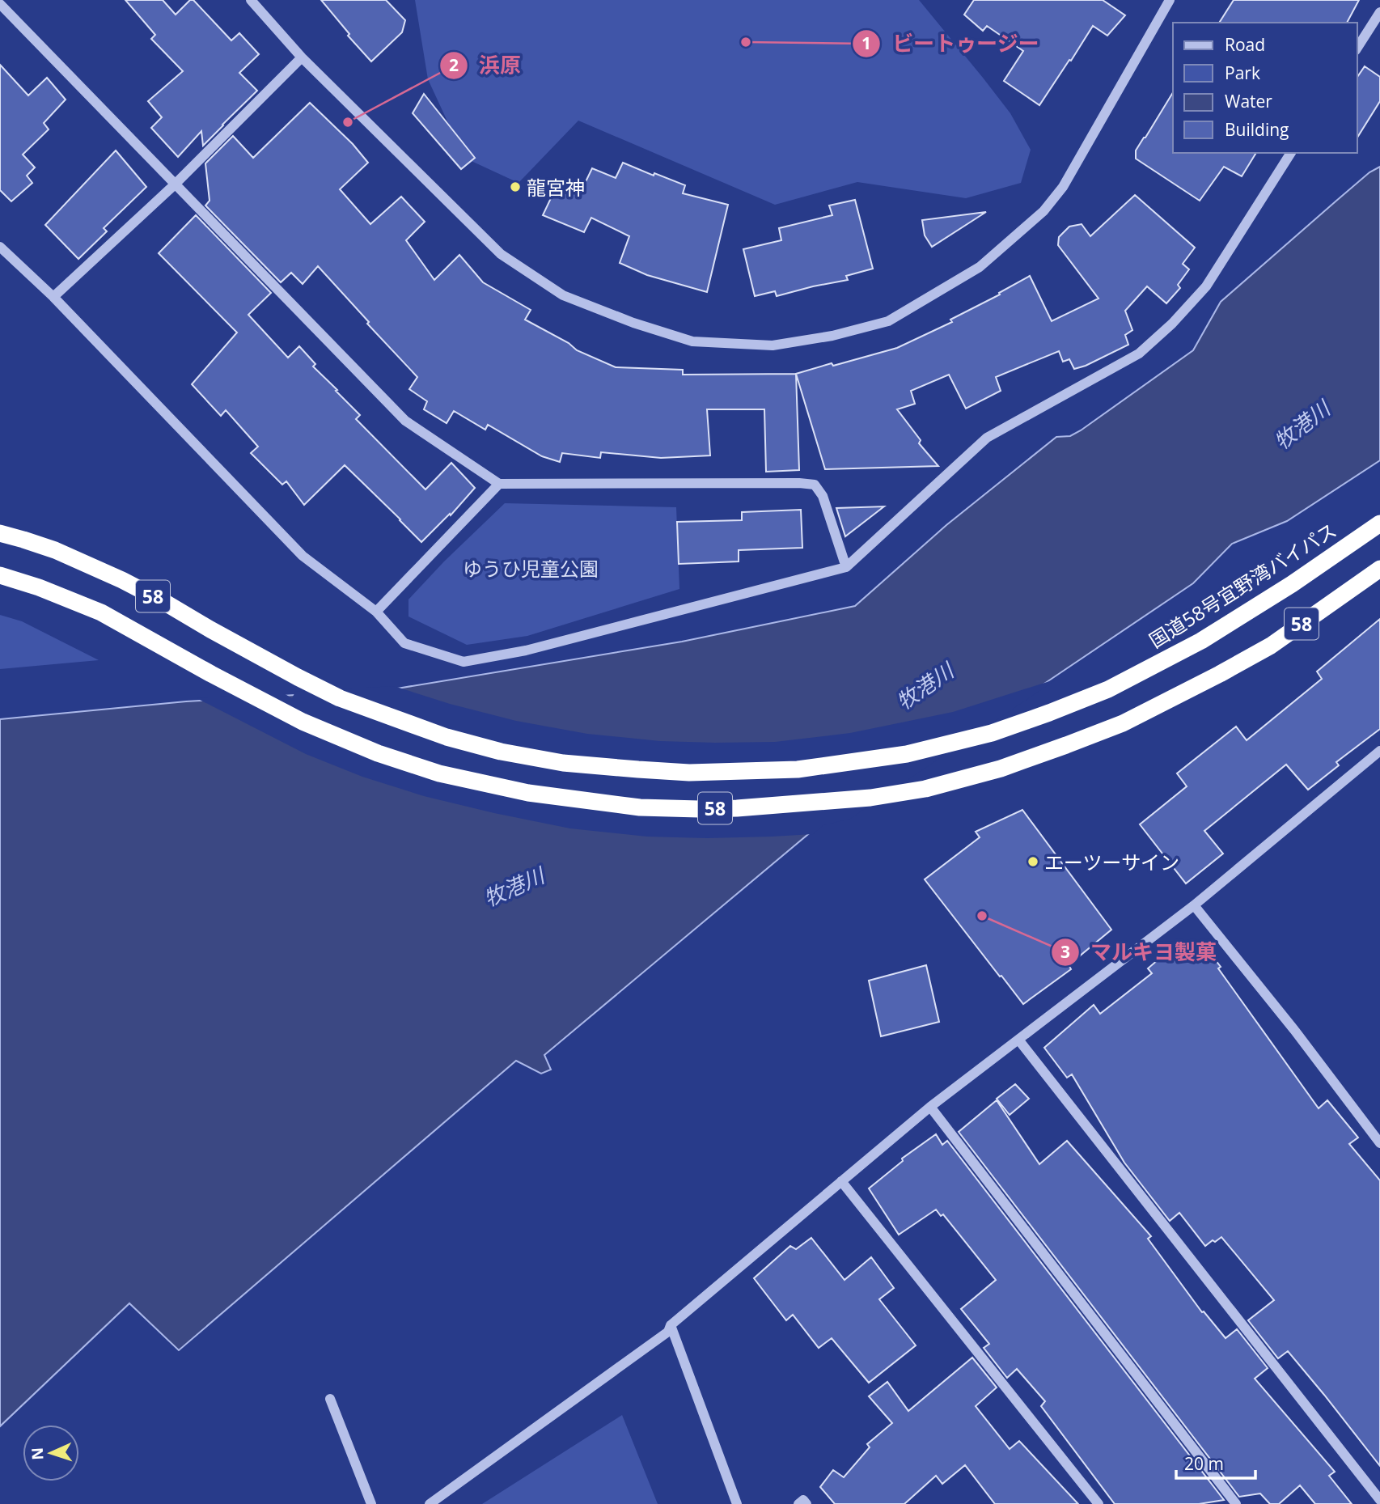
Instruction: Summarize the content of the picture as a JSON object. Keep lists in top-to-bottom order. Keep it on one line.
{"streets":{"highway":["国道58号宜野湾バイパス","58"]},"water":["牧港川"],"parks":["ゆうひ児童公園"],"places":["ビートゥージー","浜原","龍宮神","エーツーサイン","マルキヨ製菓"],"legend":["Road","Park","Water","Building"],"scale_bar":"20 m","north":"left"}
